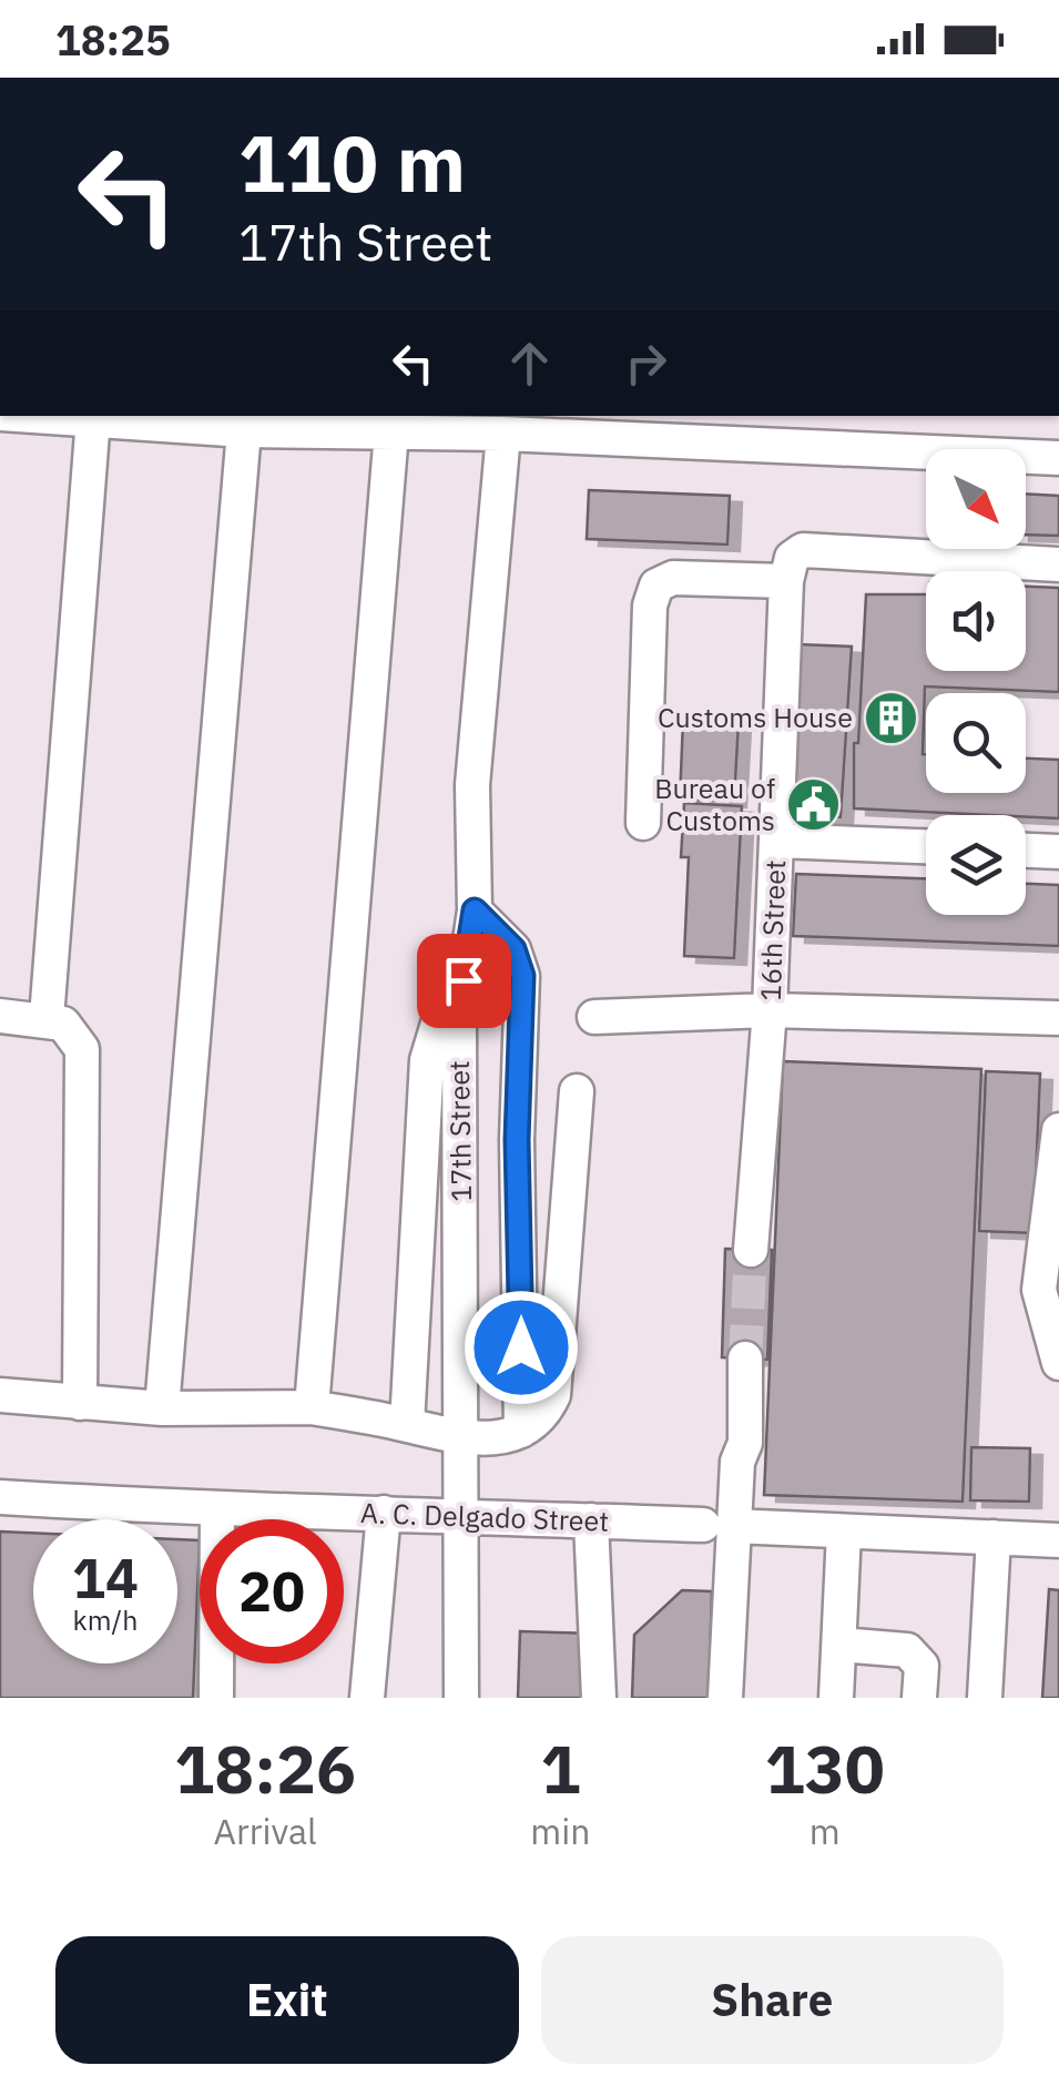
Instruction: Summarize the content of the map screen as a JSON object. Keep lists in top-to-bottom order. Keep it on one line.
{"streets":{"street":["16th Street","17th Street","A. C. Delgado Street"]},"crossings":[["17th Street","A. C. Delgado Street"]],"places":{"building":["Customs House"],"public building":["Bureau of Customs"]},"north":"bottom right","page":{"status":"18:25","turn":["110 m","17th Street"],"speed":"14 km/h","limit":"20","eta":["18:26","Arrival","1","min","130","m"],"buttons":["Exit","Share"]}}
